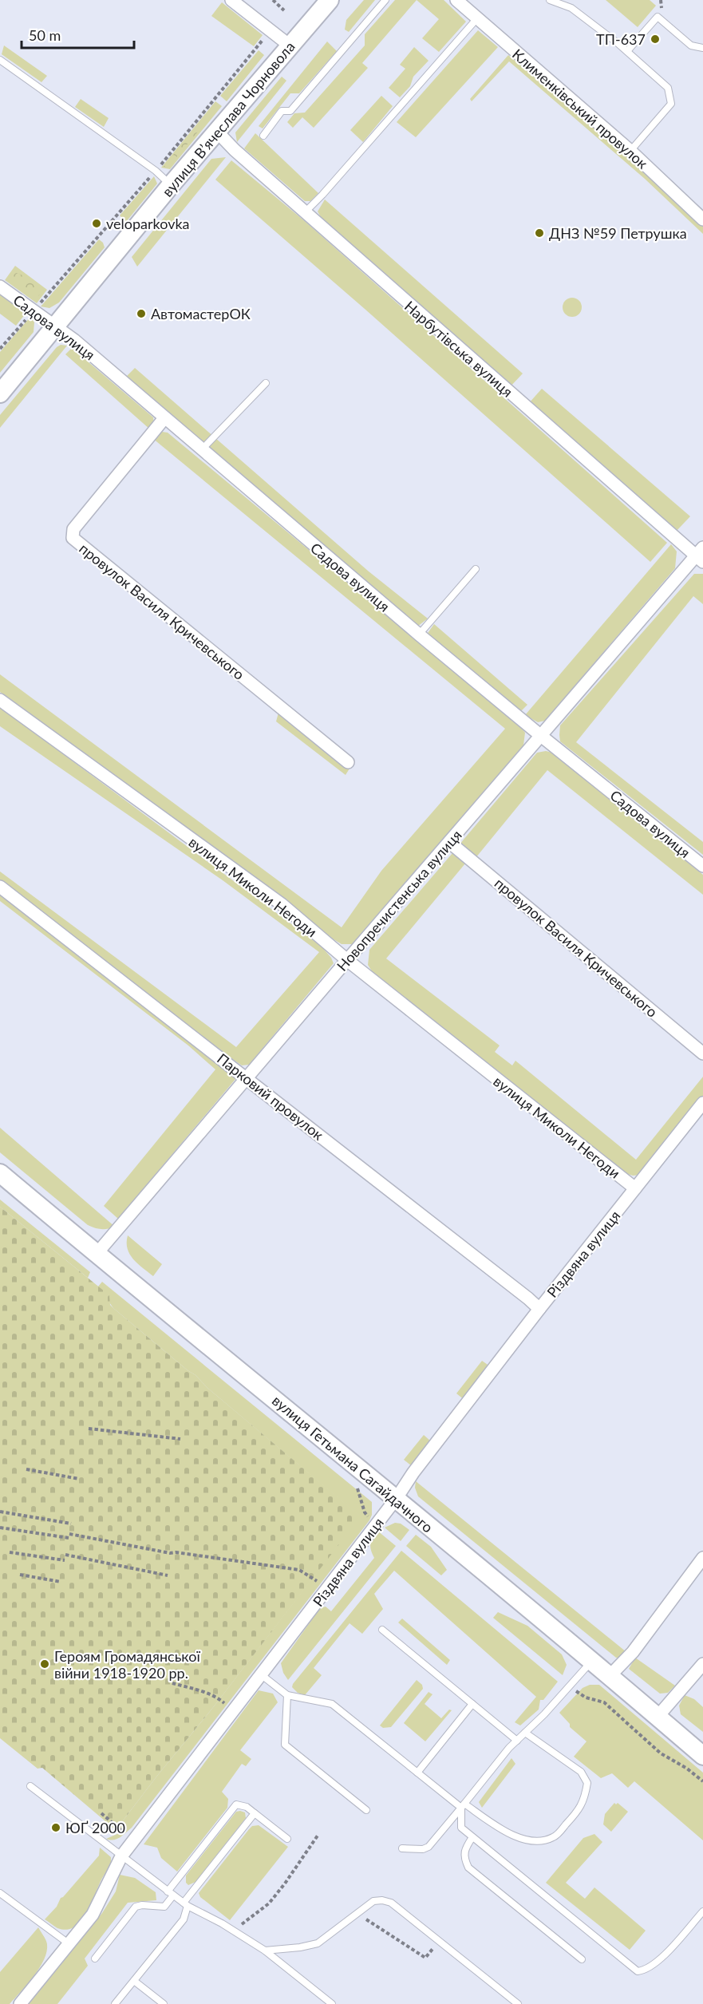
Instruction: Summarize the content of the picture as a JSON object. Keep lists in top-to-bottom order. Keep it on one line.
{"streets":{"main road":["вулиця Вʼячеслава Чорновола","вулиця Гетьмана Сагайдачного"],"street":["Клименківський провулок","Садова вулиця","Нарбутівська вулиця","провулок Василя Кричевського","вулиця Миколи Негоди","Новопречистенська вулиця","Парковий провулок","Різдвяна вулиця"]},"crossings":[["вулиця Вʼячеслава Чорновола","Садова вулиця"],["вулиця Вʼячеслава Чорновола","Нарбутівська вулиця"],["Садова вулиця","провулок Василя Кричевського"],["Садова вулиця","Новопречистенська вулиця"],["Нарбутівська вулиця","Новопречистенська вулиця"],["провулок Василя Кричевського","Новопречистенська вулиця"],["вулиця Миколи Негоди","Новопречистенська вулиця"],["вулиця Миколи Негоди","Різдвяна вулиця"],["Новопречистенська вулиця","Парковий провулок"],["Новопречистенська вулиця","вулиця Гетьмана Сагайдачного"],["Парковий провулок","Різдвяна вулиця"],["Різдвяна вулиця","вулиця Гетьмана Сагайдачного"]],"places":["ТП-637","veloparkovka","ДНЗ №59 Петрушка","АвтомастерОК","Героям Громадянської війни 1918-1920 рр.","ЮҐ 2000"],"scale_bar":"50 m"}
